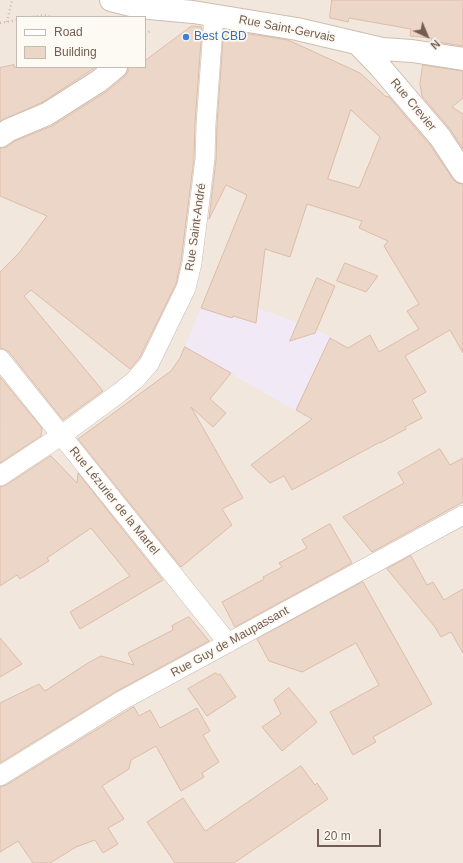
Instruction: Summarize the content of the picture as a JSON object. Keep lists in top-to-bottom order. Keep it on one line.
{"streets":{"street":["Rue Saint-Gervais","Rue Crevier","Rue Saint-André","Rue Lézurier de la Martel","Rue Guy de Maupassant"]},"crossings":[["Rue Saint-Gervais","Rue Crevier"],["Rue Saint-Gervais","Rue Saint-André"],["Rue Saint-André","Rue Lézurier de la Martel"],["Rue Lézurier de la Martel","Rue Guy de Maupassant"]],"places":["Best CBD"],"legend":["Road","Building"],"scale_bar":"20 m","north":"bottom right"}
